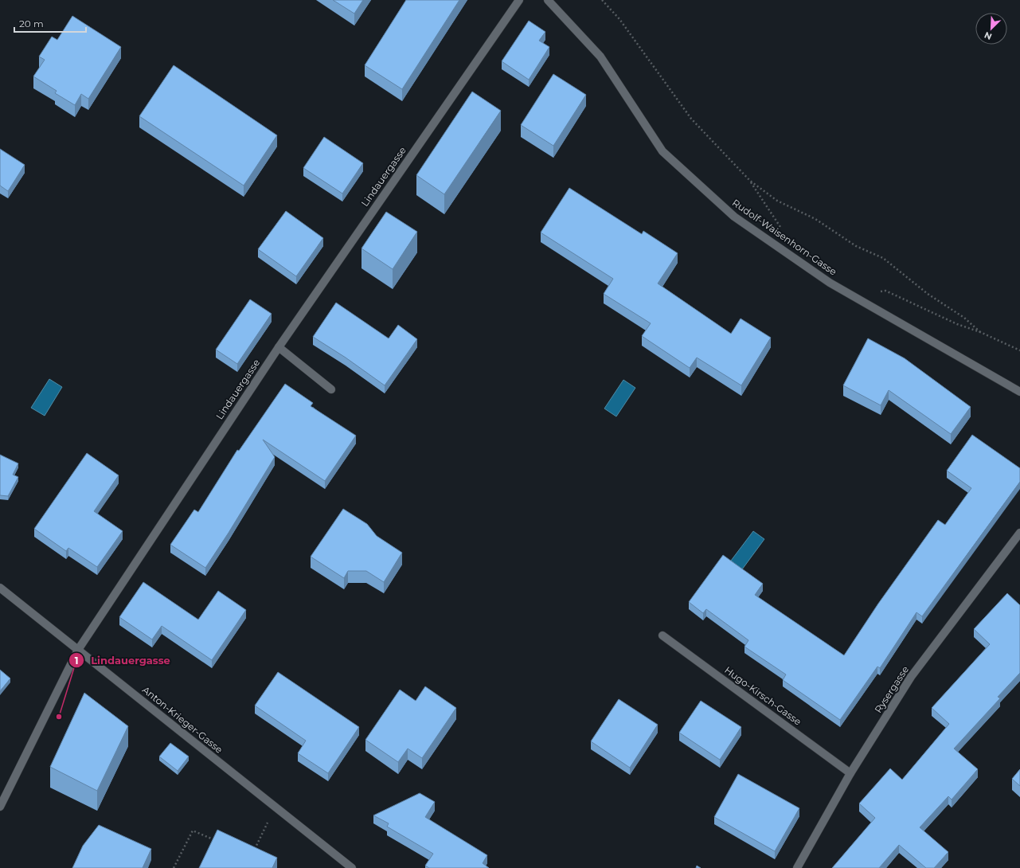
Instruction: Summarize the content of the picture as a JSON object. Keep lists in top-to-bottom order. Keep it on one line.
{"streets":{"street":["Lindauergasse","Rudolf-Waisenhorn-Gasse","Rysergasse","Hugo-Kirsch-Gasse","Anton-Krieger-Gasse"]},"crossings":[["Lindauergasse","Anton-Krieger-Gasse"],["Rysergasse","Hugo-Kirsch-Gasse"]],"places":["Lindauergasse"],"scale_bar":"20 m","north":"bottom left"}
